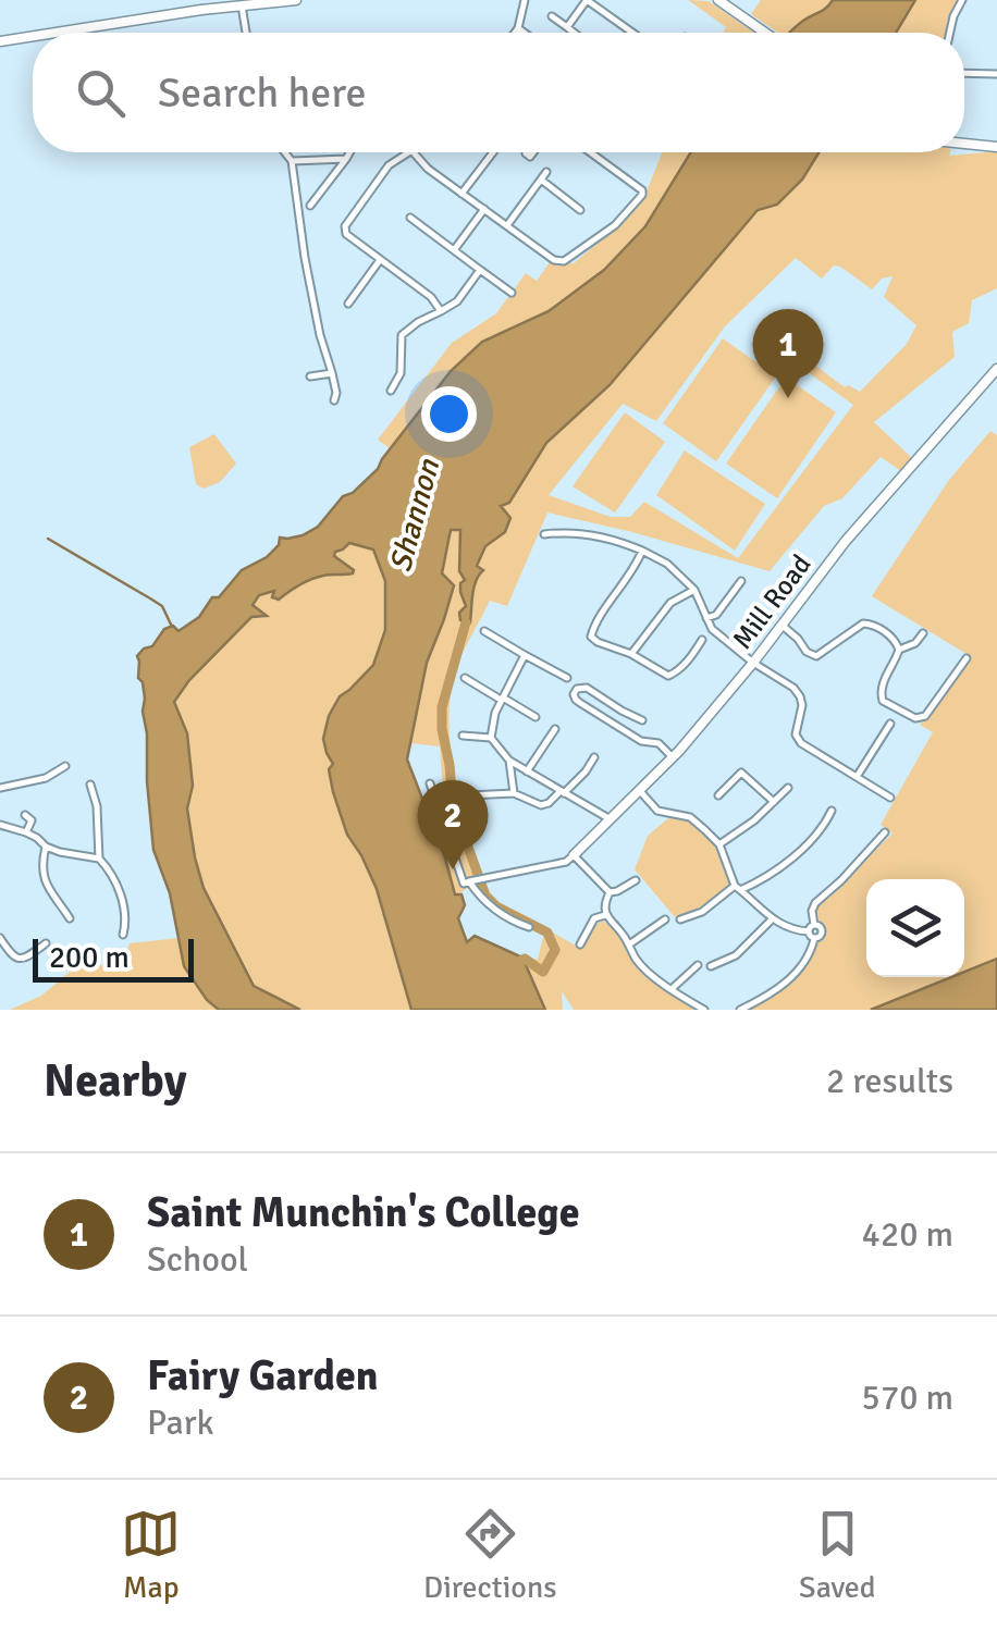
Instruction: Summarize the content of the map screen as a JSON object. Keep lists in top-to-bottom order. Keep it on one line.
{"streets":{"street":["Mill Road"]},"water":["Shannon"],"scale_bar":"200 m","page":{"search":"Search here","pins":["1","2"],"scale":"200 m","heading":["Nearby","2 results"],"list":[{"mark":"1","name":"Saint Munchin's College","note":"School","value":"420 m"},{"mark":"2","name":"Fairy Garden","note":"Park","value":"570 m"}],"nav":["Map","Directions","Saved"]}}
